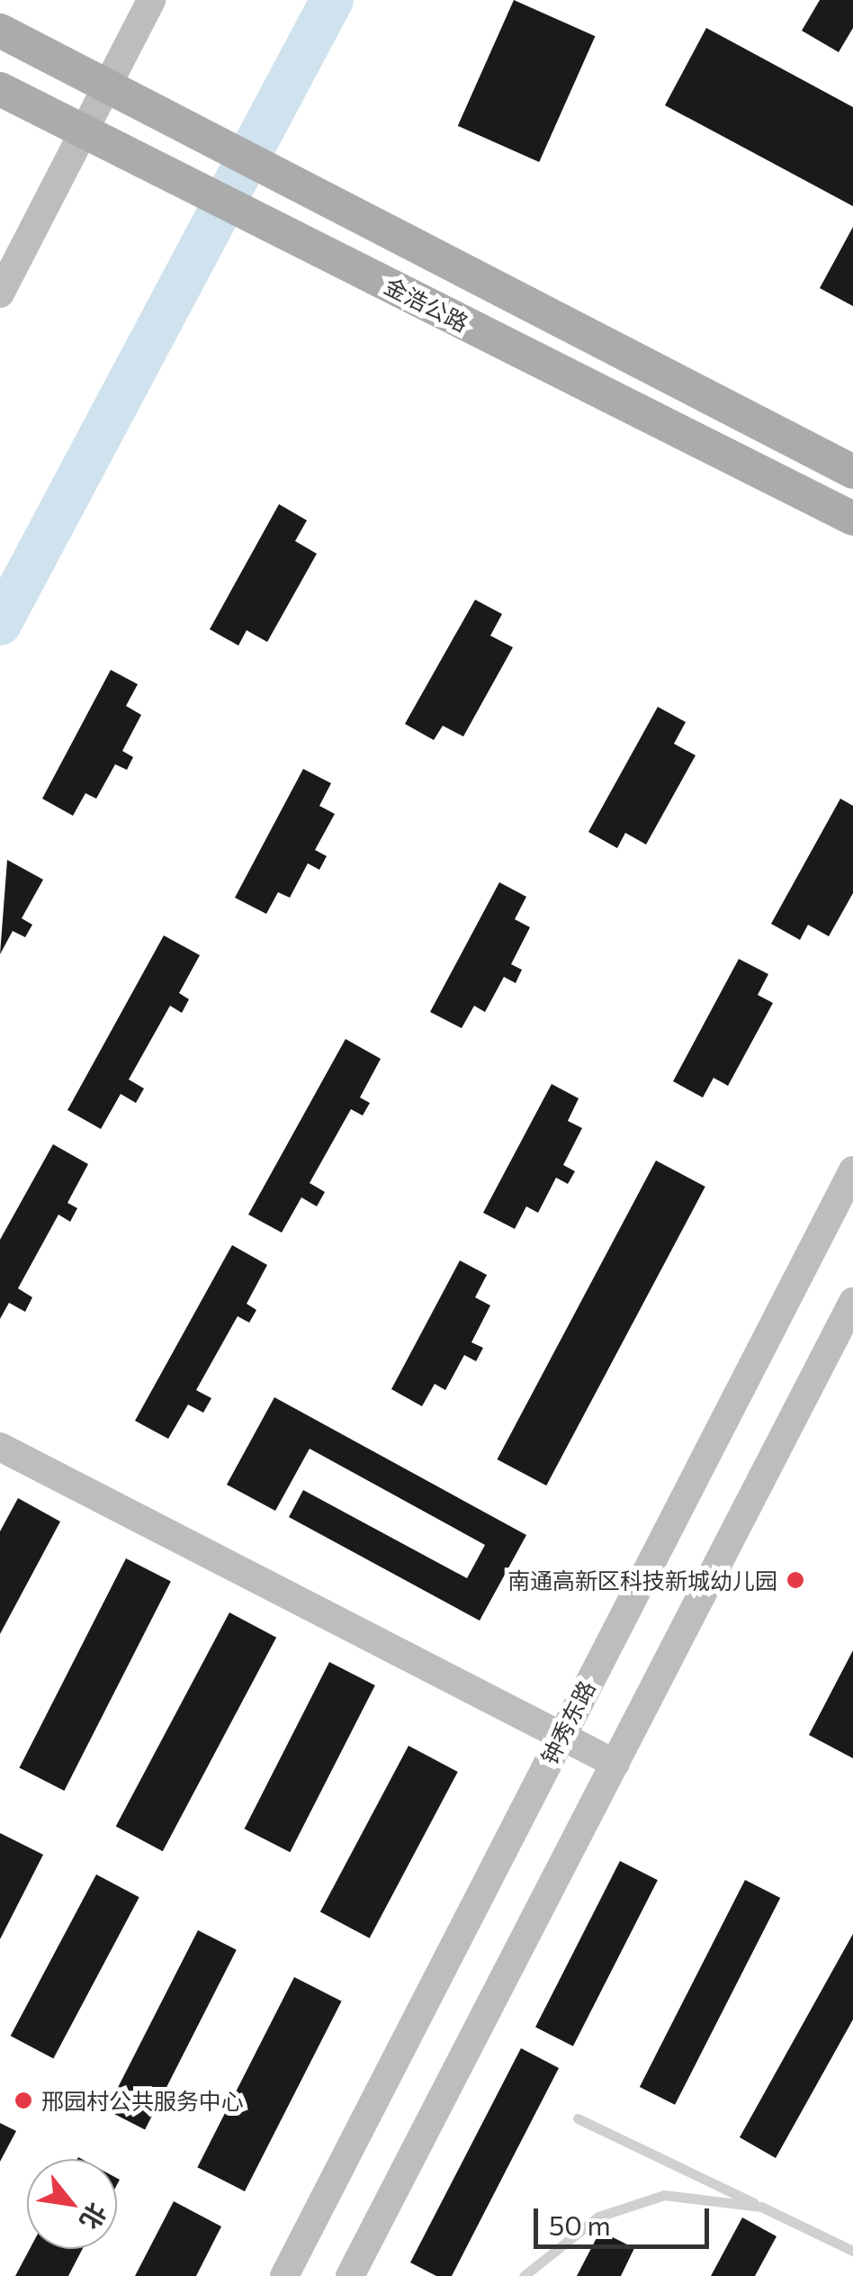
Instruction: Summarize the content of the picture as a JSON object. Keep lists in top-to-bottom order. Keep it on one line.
{"streets":{"main road":["金浩公路","钟秀东路"]},"places":["南通高新区科技新城幼儿园","邢园村公共服务中心"],"scale_bar":"50 m","north":"bottom right"}
